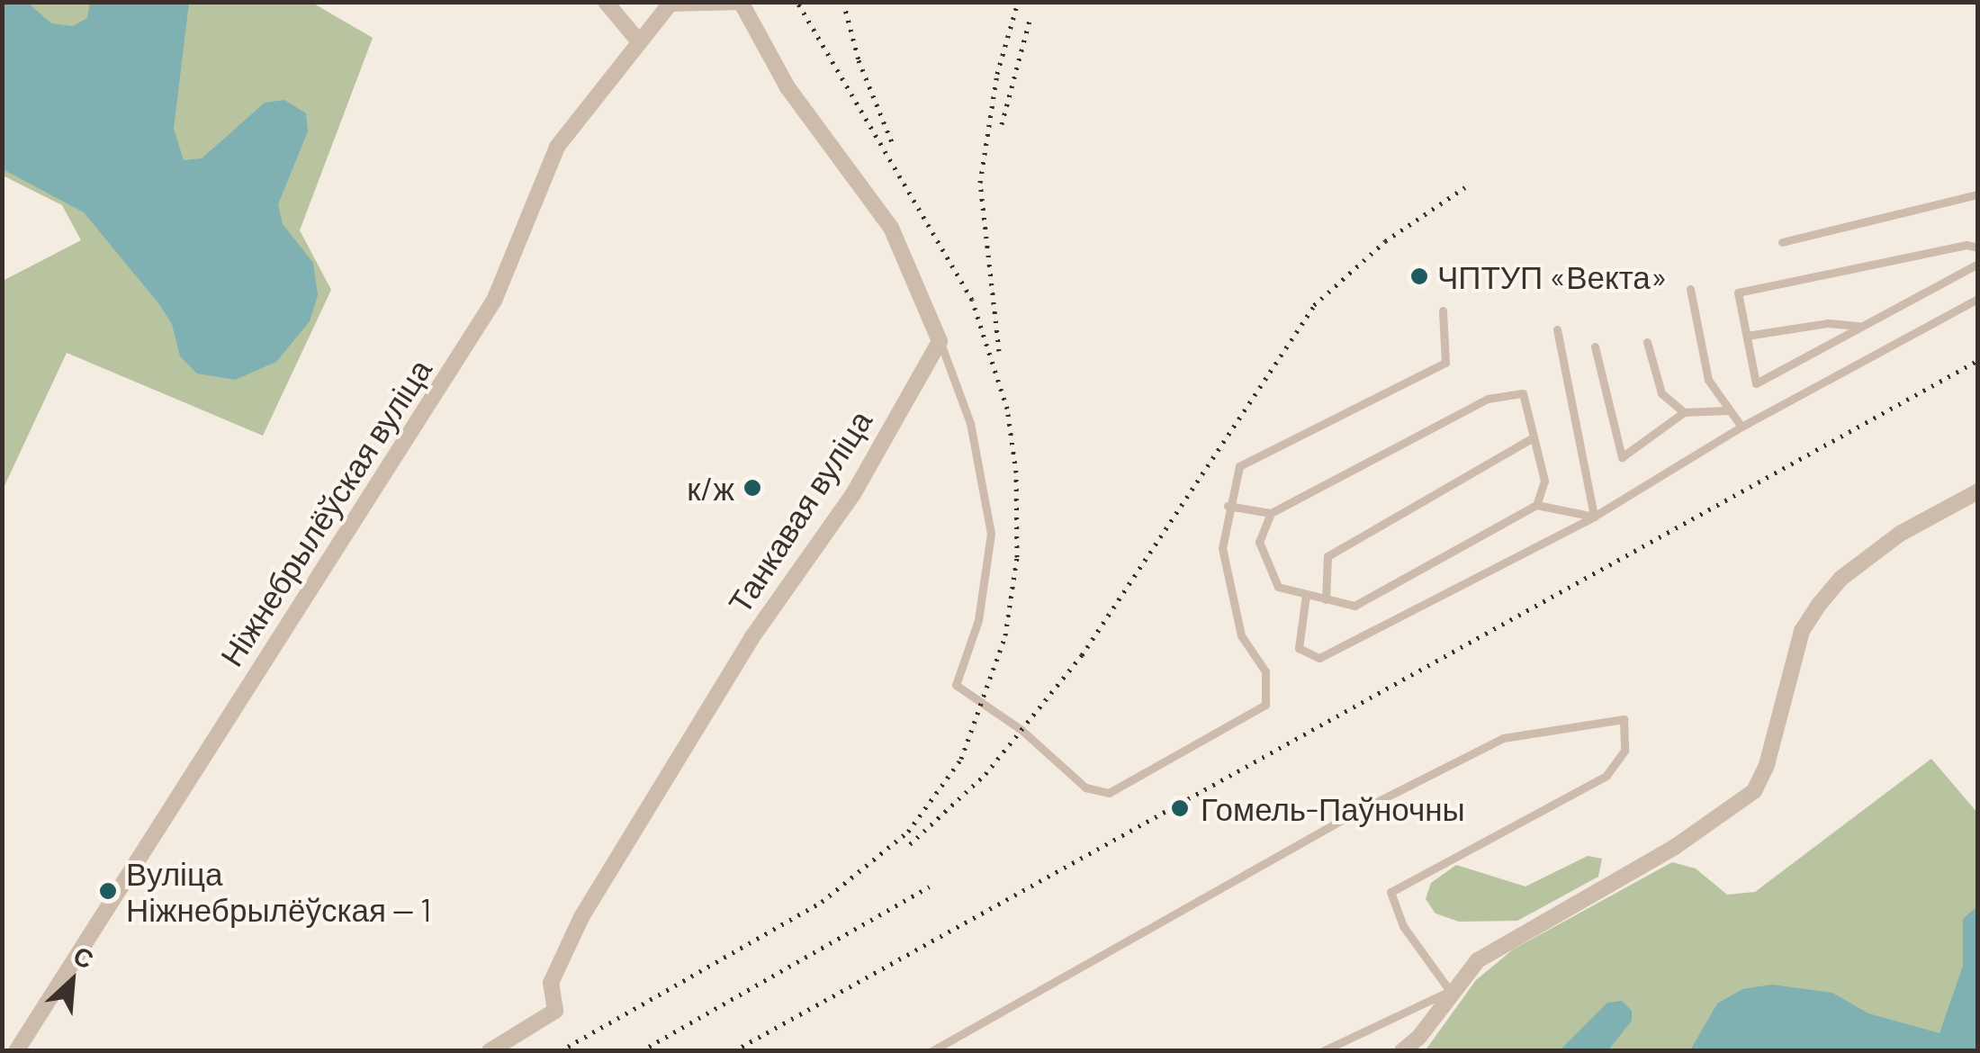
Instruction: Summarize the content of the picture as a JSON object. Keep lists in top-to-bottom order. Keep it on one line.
{"streets":{"street":["Танкавая вуліца","Ніжнебрылёўская вуліца"]},"places":["ЧПТУП «Векта»","к/ж","Гомель-Паўночны","Вуліца Ніжнебрылёўская — 1"],"north":"top right"}
